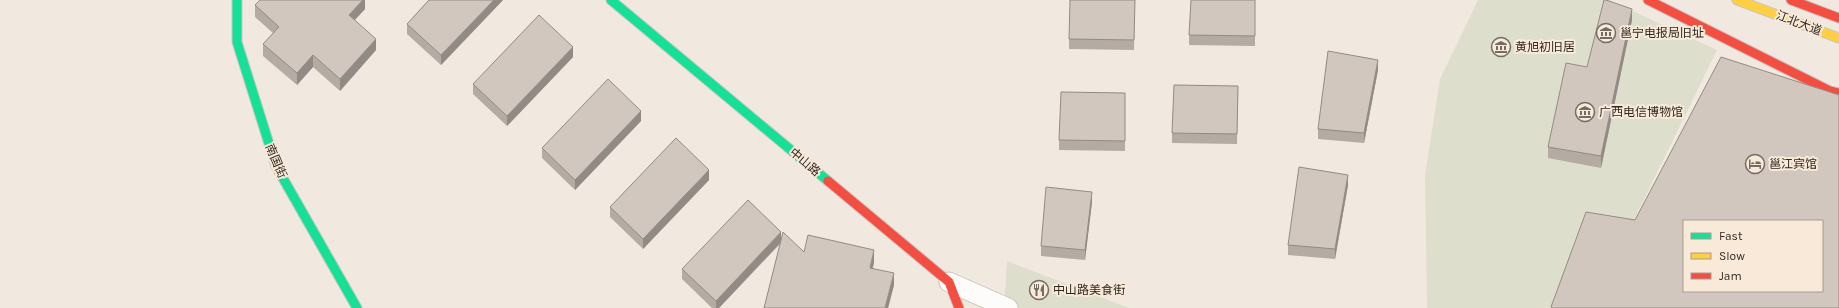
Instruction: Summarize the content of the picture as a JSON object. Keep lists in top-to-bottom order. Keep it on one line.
{"streets":{"main road":["江北大道","南国街","中山路"]},"places":{"museum":["邕宁电报局旧址","黄旭初旧居","广西电信博物馆"],"hotel":["邕江宾馆"],"restaurant":["中山路美食街"]},"legend":["Fast","Slow","Jam"]}
